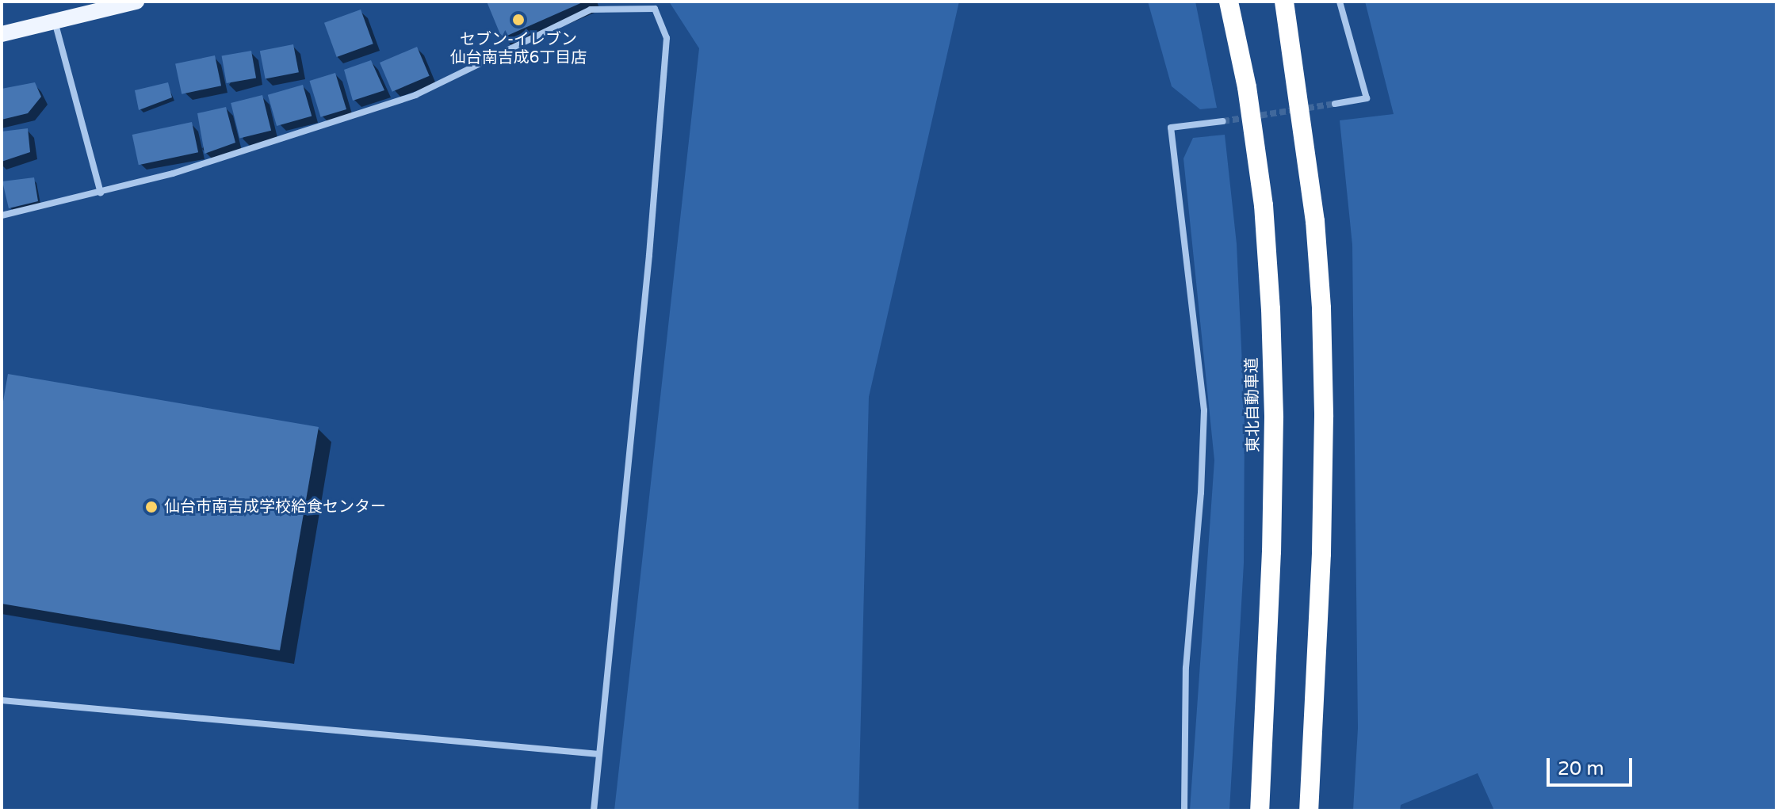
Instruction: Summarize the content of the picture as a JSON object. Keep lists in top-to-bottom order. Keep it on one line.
{"streets":{"highway":["東北自動車道"]},"places":["セブン-イレブン 仙台南吉成6丁目店","仙台市南吉成学校給食センター"],"scale_bar":"20 m"}
